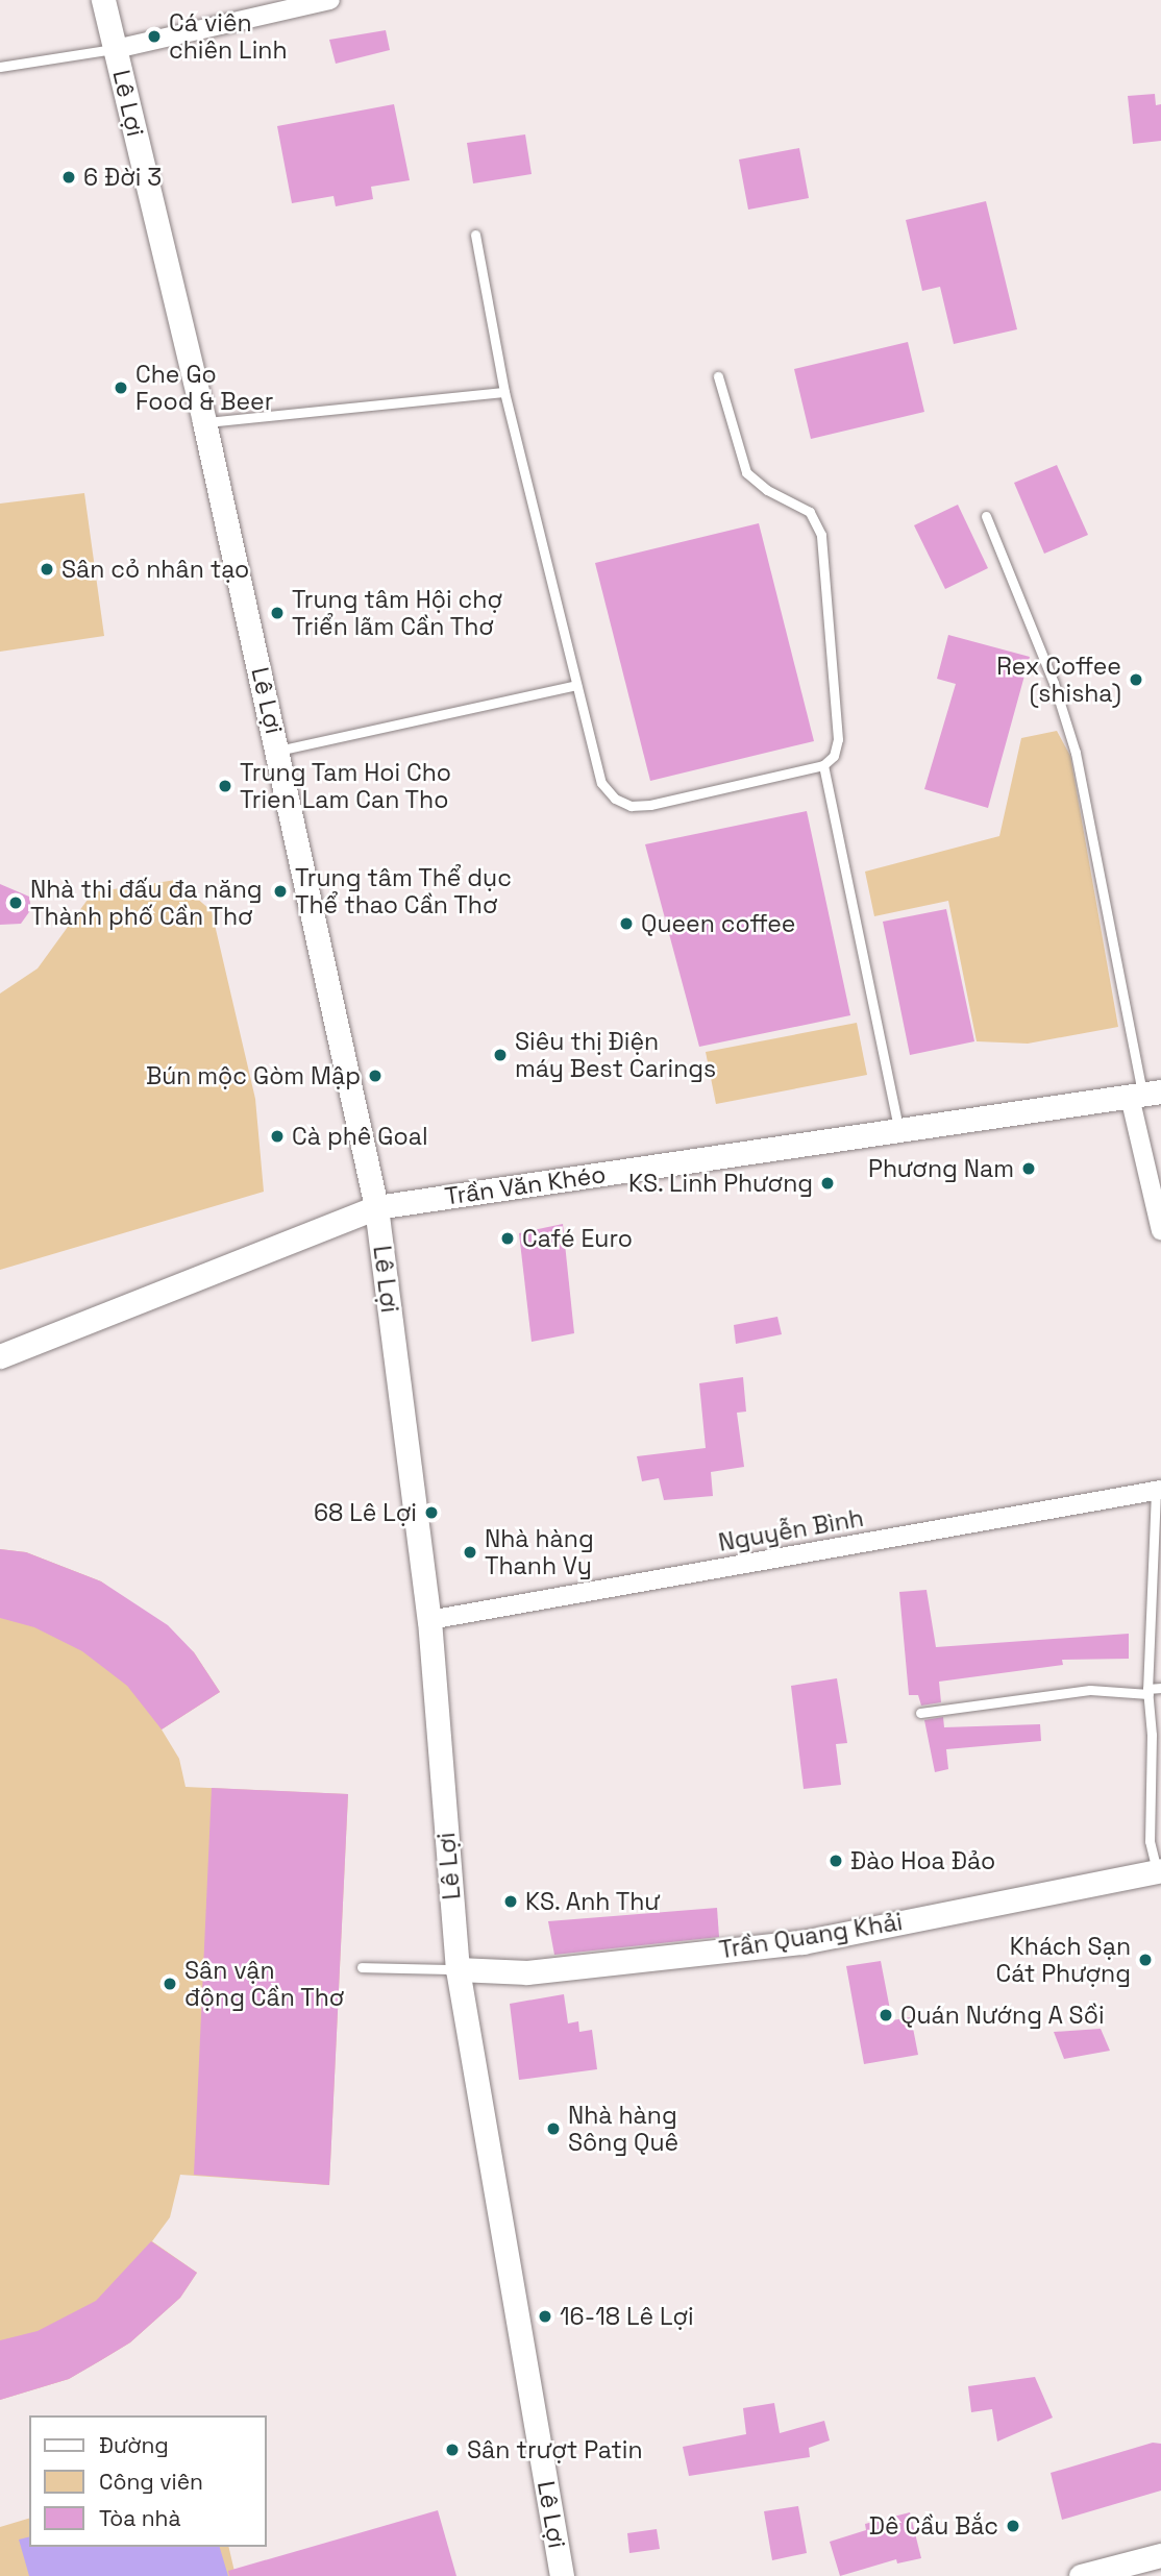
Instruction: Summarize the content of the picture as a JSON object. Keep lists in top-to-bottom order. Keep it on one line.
{"streets":{"street":["Lê Lợi","Trần Văn Khéo","Nguyễn Bình","Trần Quang Khải"]},"crossings":[["Lê Lợi","Trần Văn Khéo"],["Lê Lợi","Nguyễn Bình"],["Lê Lợi","Trần Quang Khải"]],"places":["Cá viên chiên Linh","6 Đời 3","Che Go Food & Beer","Sân cỏ nhân tạo","Trung tâm Hội chợ Triển lãm Cần Thơ","Rex Coffee (shisha)","Trung Tam Hoi Cho Trien Lam Can Tho","Trung tâm Thể dục Thể thao Cần Thơ","Nhà thi đấu đa năng Thành phố Cần Thơ","Queen coffee","Siêu thị Điện máy Best Carings","Bún mộc Gòm Mập","Cà phê Goal","Phương Nam","KS. Linh Phương","Café Euro","68 Lê Lợi","Nhà hàng Thanh Vy","Đào Hoa Đảo","KS. Anh Thư","Khách Sạn Cát Phượng","Sân vận động Cần Thơ","Quán Nướng A Sồi","Nhà hàng Sông Quê","16-18 Lê Lợi","Sân trượt Patin","Dê Cầu Bắc"],"legend":["Đường","Công viên","Tòa nhà"]}
